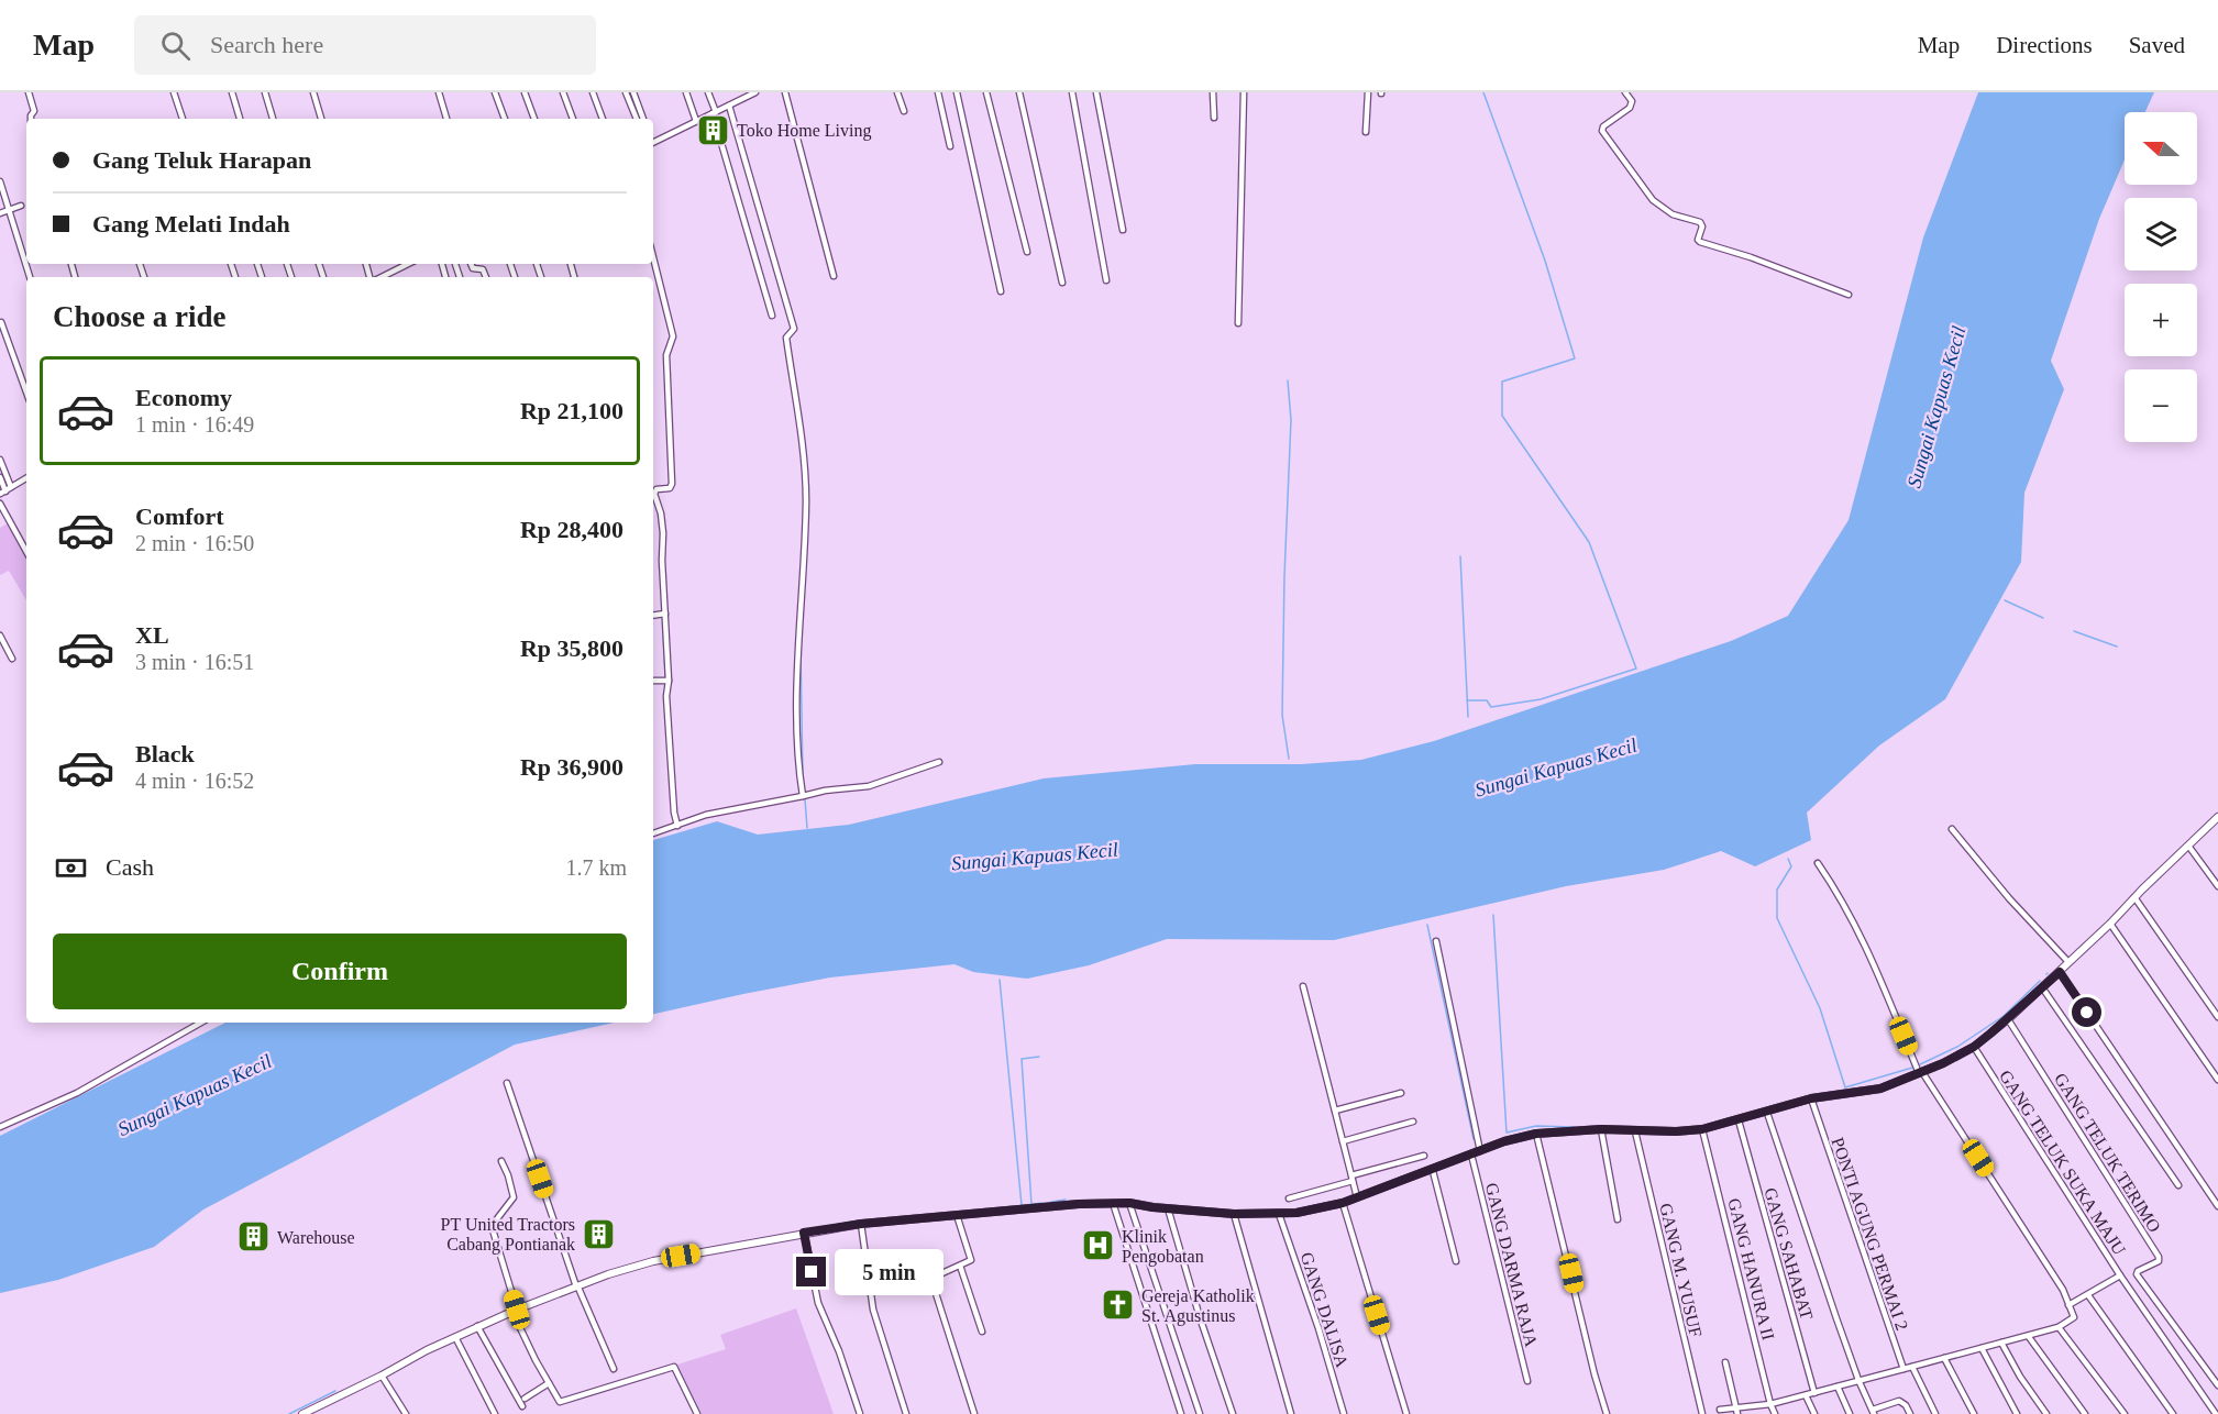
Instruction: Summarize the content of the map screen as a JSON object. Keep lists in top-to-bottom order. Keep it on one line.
{"streets":{"street":["GANG TELUK TERIMO","GANG TELUK SUKA MAJU","PONTI AGUNG PERMAI 2","GANG SAHABAT","GANG DARMA RAJA","GANG HANURA II","GANG M. YUSUF","GANG DALISA"]},"water":["Sungai Kapuas Kecil"],"places":{"building":["Toko Home Living","PT United Tractors Cabang Pontianak","Warehouse"],"hospital":["Klinik Pengobatan"],"church":["Gereja Katholik St. Agustinus"]},"north":"left","page":{"header":"Map","search":"Search here","nav":["Map","Directions","Saved"],"map_buttons":["+","−"],"banner":["Gang Teluk Harapan","Gang Melati Indah"],"heading":"Choose a ride","list":[{"name":"Economy","note":"1 min · 16:49","value":"Rp 21,100"},{"name":"Comfort","note":"2 min · 16:50","value":"Rp 28,400"},{"name":"XL","note":"3 min · 16:51","value":"Rp 35,800"},{"name":"Black","note":"4 min · 16:52","value":"Rp 36,900"}],"pay":["Cash","1.7 km"],"buttons":"Confirm","bubble":"5 min"}}
